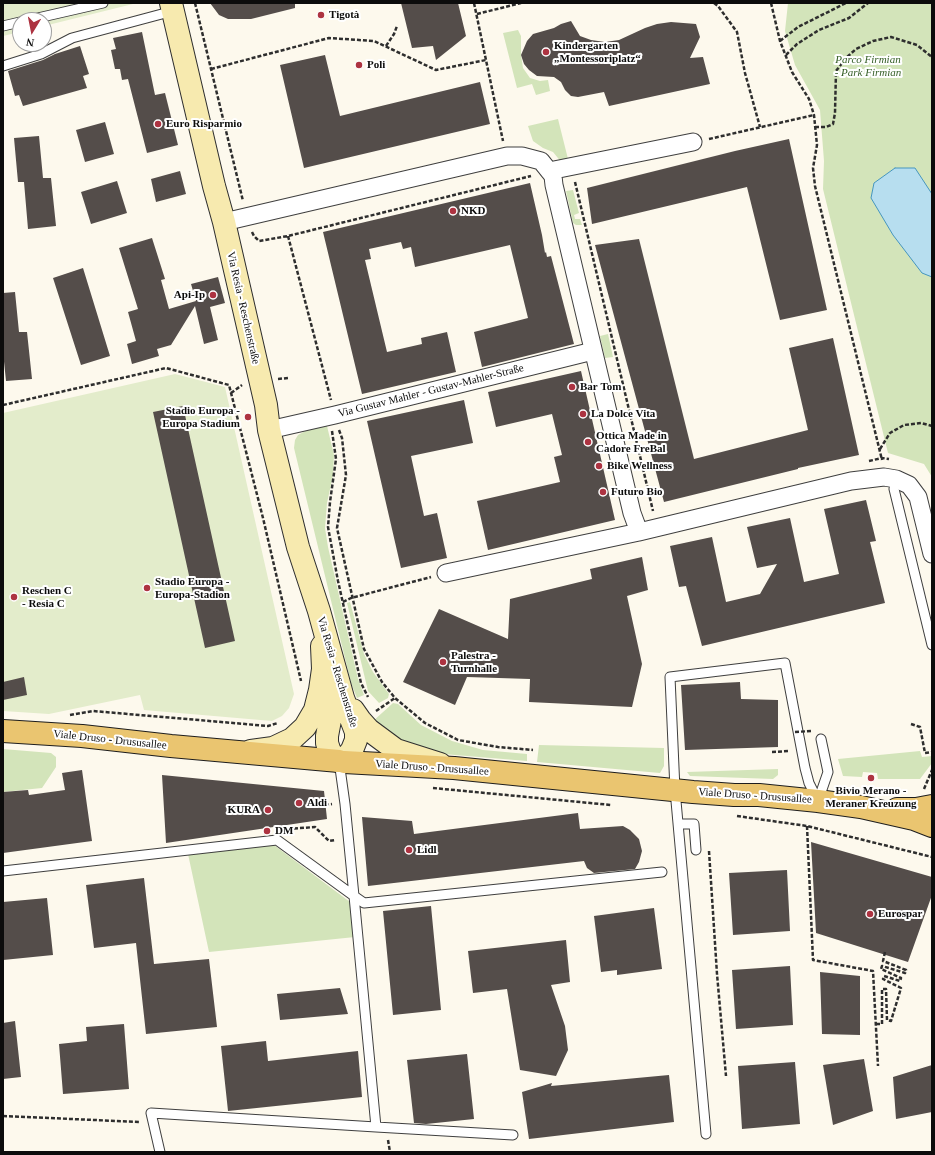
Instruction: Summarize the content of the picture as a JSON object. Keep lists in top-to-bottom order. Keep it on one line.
{"streets":{"main road":["Via Resia - Reschenstraße","Viale Druso - Drususallee"],"street":["Via Gustav Mahler - Gustav-Mahler-Straße"]},"crossings":[["Via Resia - Reschenstraße","Via Gustav Mahler - Gustav-Mahler-Straße"],["Via Resia - Reschenstraße","Viale Druso - Drususallee"]],"parks":["Parco Firmian - Park Firmian"],"places":["Tigotà","Kindergarten „Montessoriplatz“","Poli","Euro Risparmio","NKD","Api-Ip","Bar Tom","La Dolce Vita","Stadio Europa - Europa Stadium","Ottica Made in Cadore FreBal","Bike Wellness","Futuro Bio","Stadio Europa - Europa-Stadion","Reschen C - Resia C","Palestra - Turnhalle","Bivio Merano - Meraner Kreuzung","Aldi","KURA","DM","Lidl","Eurospar"],"north":"bottom"}
